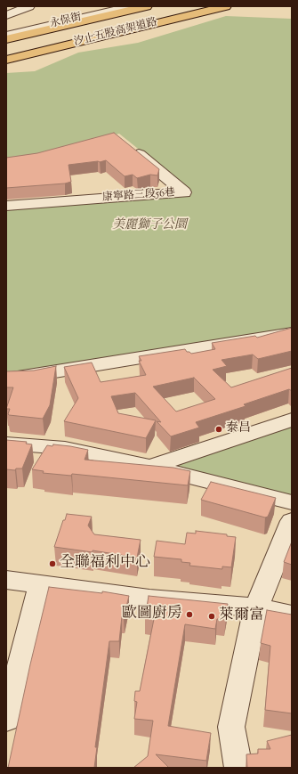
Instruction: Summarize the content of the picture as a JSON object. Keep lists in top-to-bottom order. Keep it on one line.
{"streets":{"highway":["汐止五股高架道路"],"street":["永保街","康寧路三段56巷"]},"parks":["美麗獅子公圜"],"places":["泰昌","全聯福利中心","歐圖廚房","萊爾富"]}
